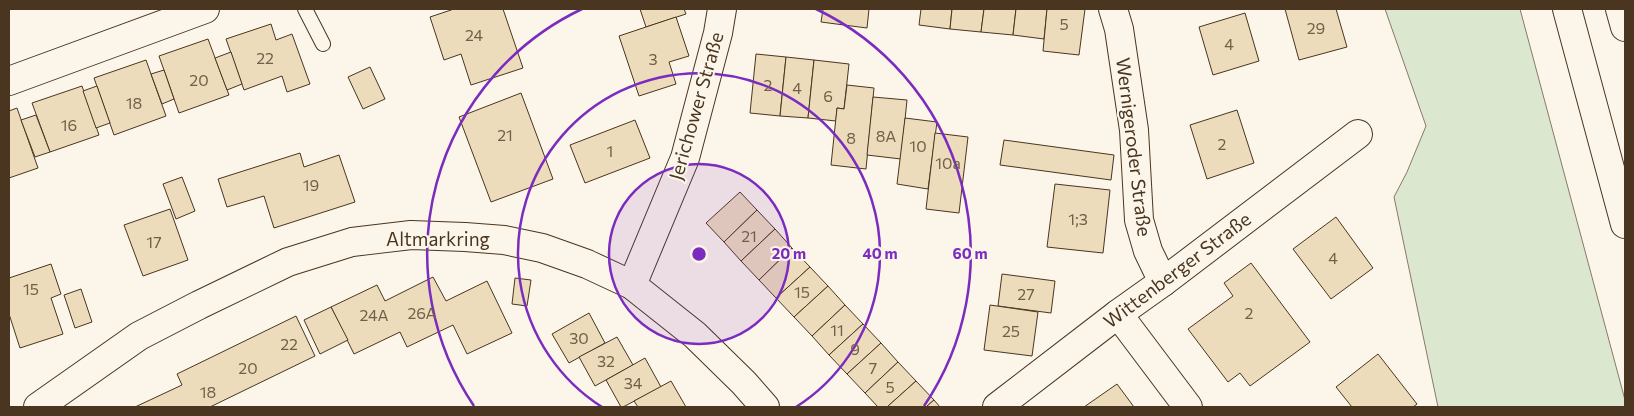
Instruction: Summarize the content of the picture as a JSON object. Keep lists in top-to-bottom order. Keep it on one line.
{"streets":{"main road":["Jerichower Straße","Wernigeroder Straße","Altmarkring","Wittenberger Straße"]},"crossings":[["Jerichower Straße","Altmarkring"],["Wernigeroder Straße","Wittenberger Straße"]],"house_numbers":["5","29","24","4","22","3","20","2","4","6","18","16","21","8A","8","2","10","1","10a","19","1;3","21","17","4","15","15","27","26A","2","24A","11","25","30","22","9","32","20","7","34","5","18"],"rings":["20 m","40 m","60 m"]}
